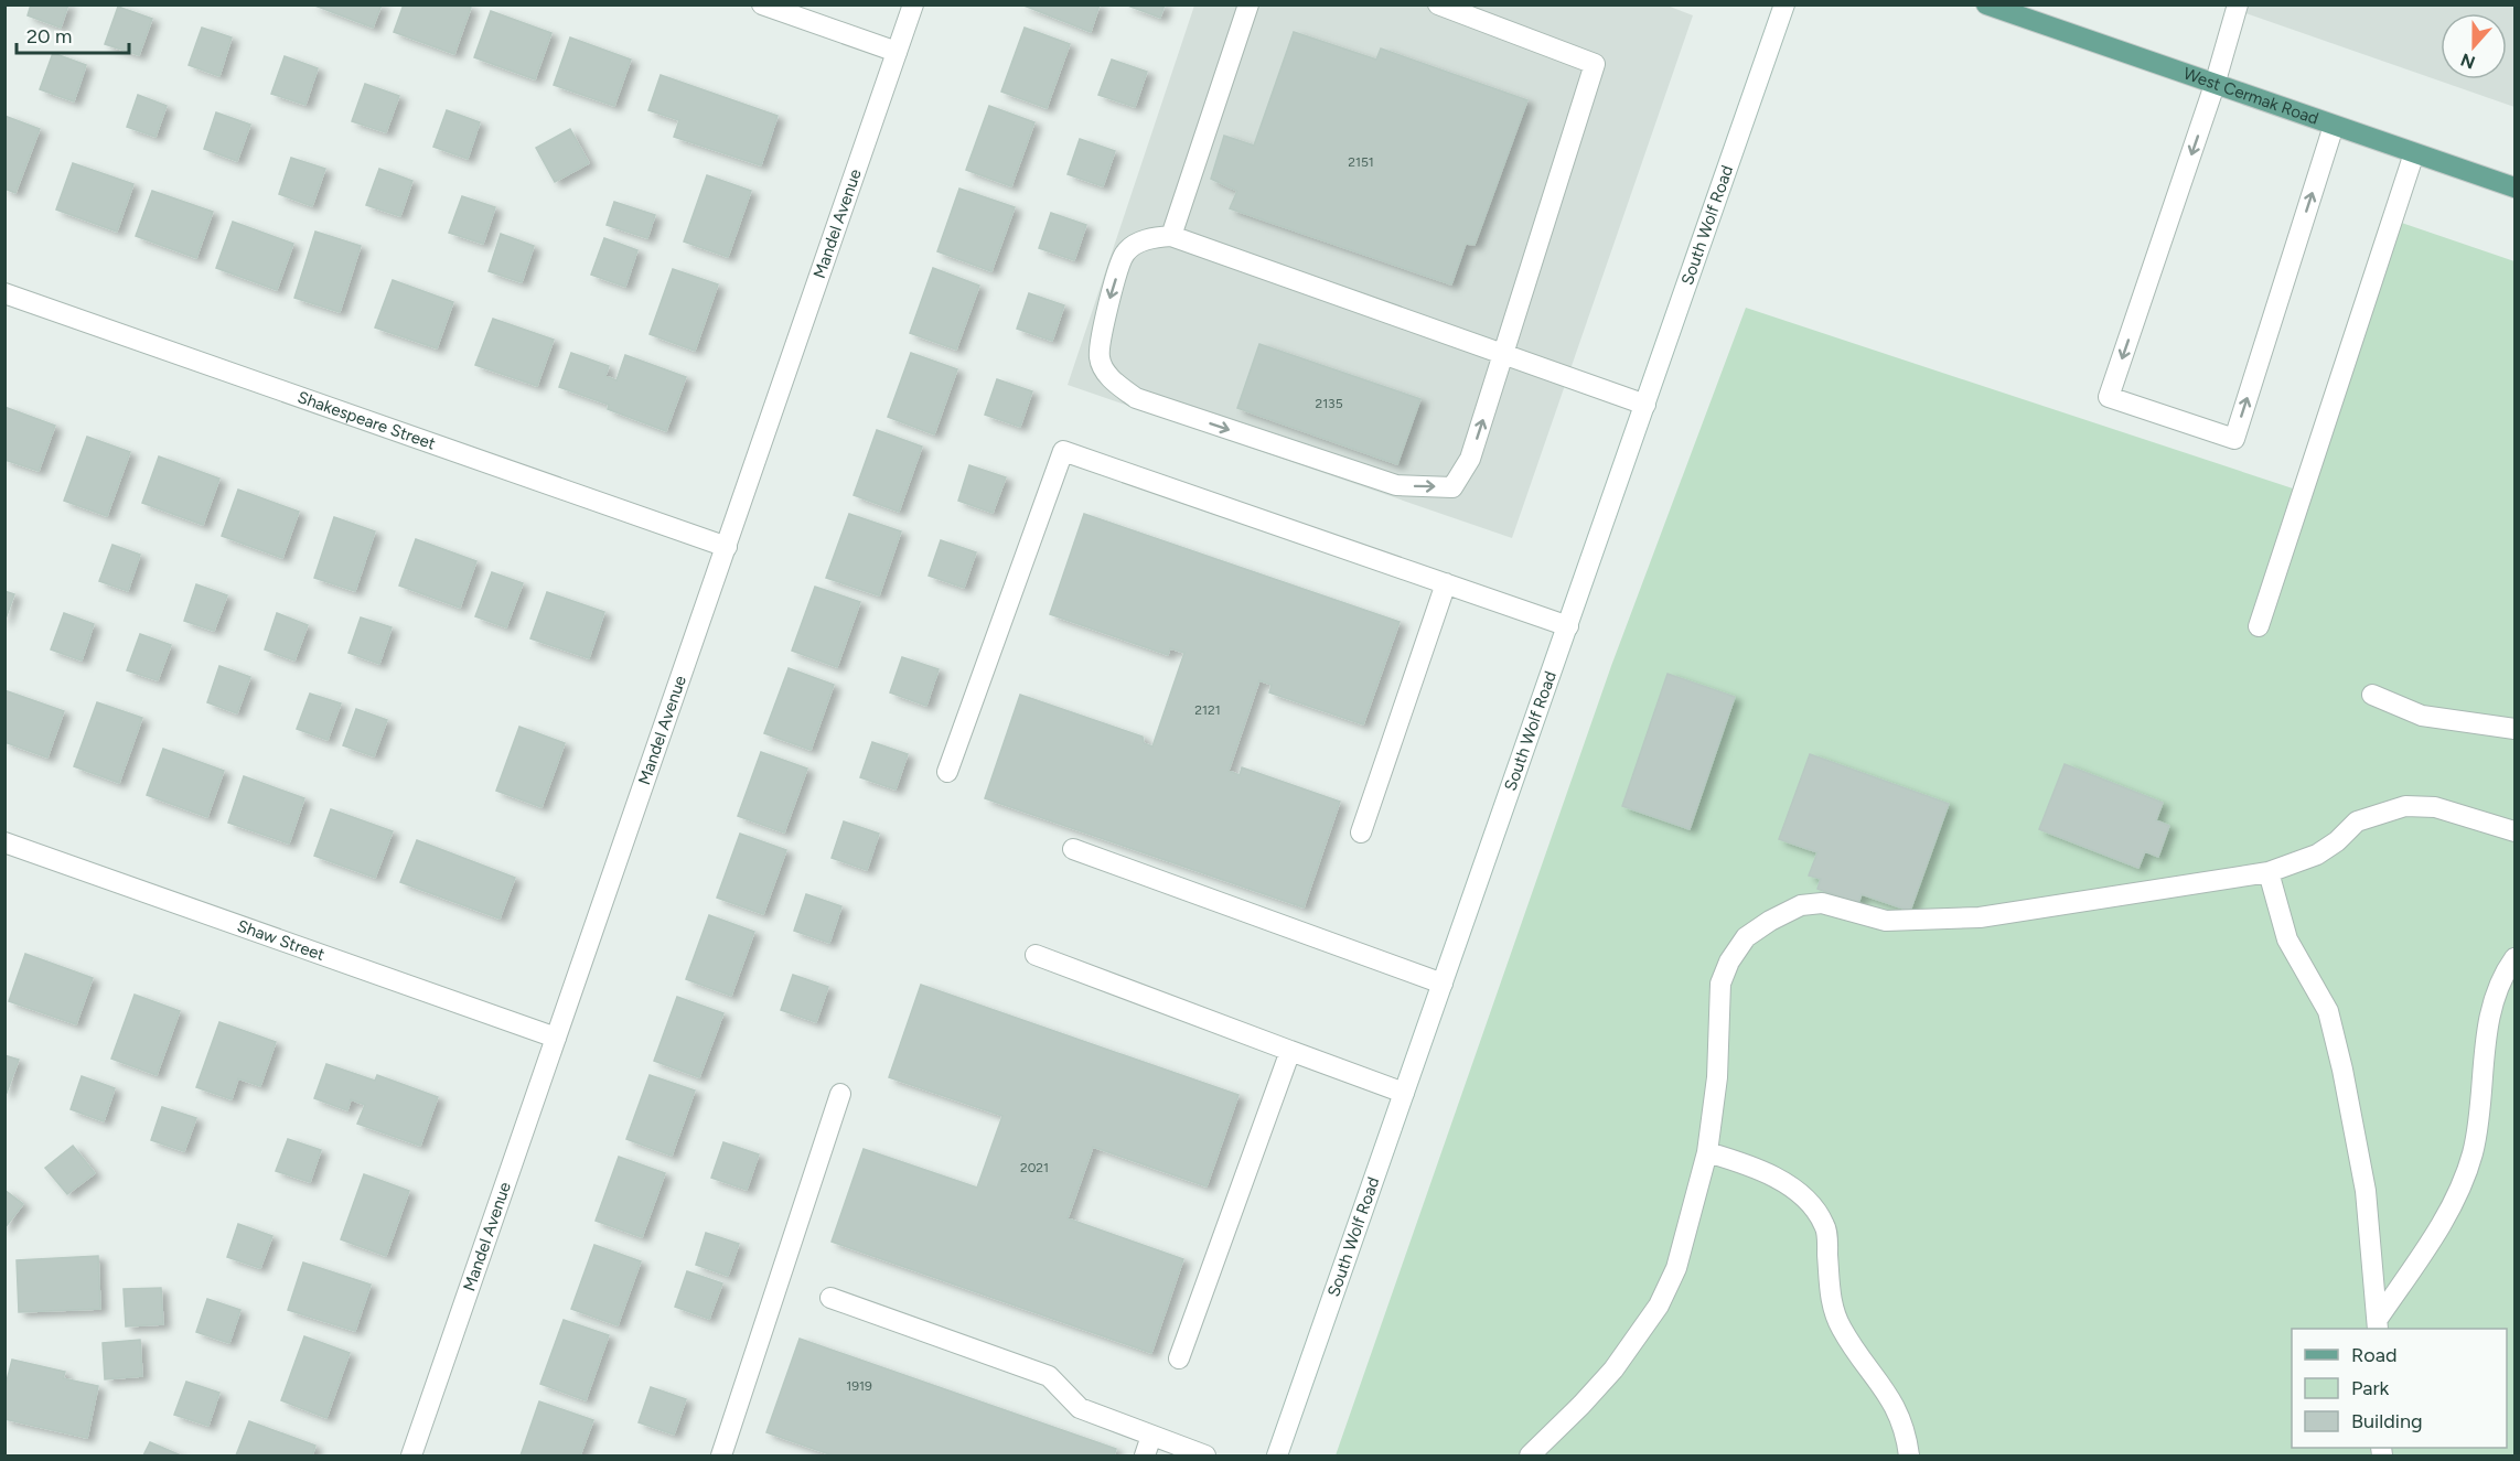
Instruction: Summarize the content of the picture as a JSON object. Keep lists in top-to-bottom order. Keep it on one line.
{"streets":{"main road":["West Cermak Road"],"street":["Mandel Avenue","South Wolf Road","Shakespeare Street","Shaw Street"]},"crossings":[["Mandel Avenue","Shakespeare Street"],["Mandel Avenue","Shaw Street"]],"house_numbers":["2151","2135","2121","2021","1919"],"legend":["Road","Park","Building"],"scale_bar":"20 m","north":"bottom"}
